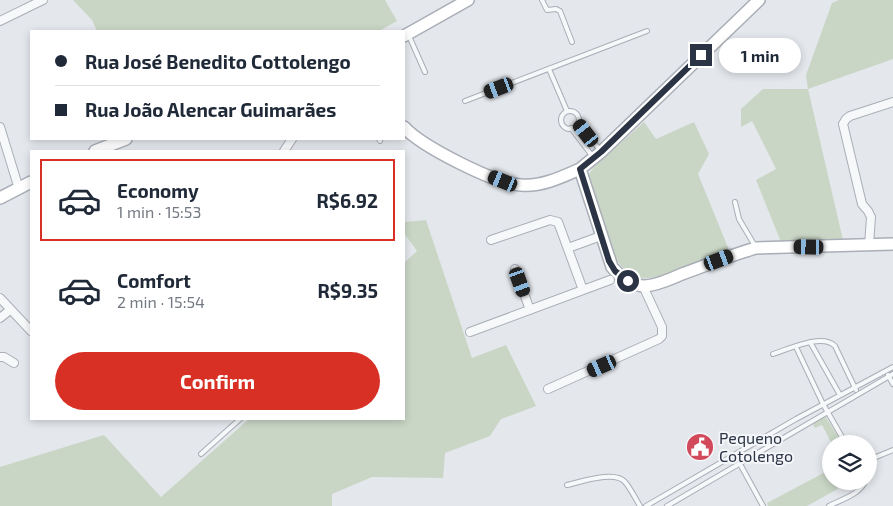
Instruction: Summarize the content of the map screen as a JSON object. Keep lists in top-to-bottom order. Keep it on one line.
{"places":{"public building":["Pequeno Cotolengo"]},"page":{"banner":["Rua José Benedito Cottolengo","Rua João Alencar Guimarães"],"bubble":"1 min","list":[{"name":"Economy","note":"1 min · 15:53","value":"R$6.92"},{"name":"Comfort","note":"2 min · 15:54","value":"R$9.35"}],"buttons":"Confirm"}}
